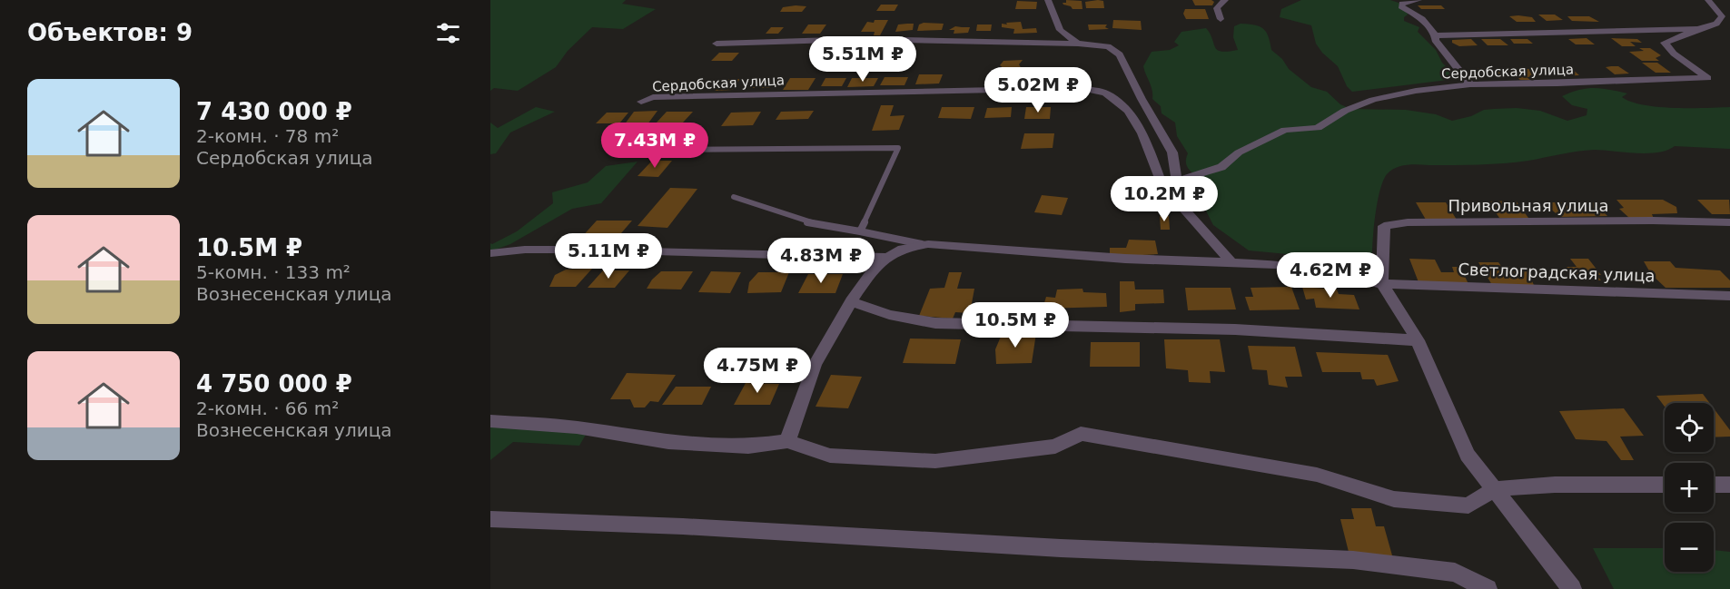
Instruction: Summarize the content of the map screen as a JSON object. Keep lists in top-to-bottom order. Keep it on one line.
{"streets":{"street":["Сердобская улица","Привольная улица","Светлоградская улица"]},"crossings":[["Привольная улица","Светлоградская улица"]],"page":{"heading":"Объектов: 9","price":["5.51M ₽","5.02M ₽","7.43M ₽","10.2M ₽","5.11M ₽","4.83M ₽","4.62M ₽","10.5M ₽","4.75M ₽"],"list":[{"name":"7 430 000 ₽","note":"2-комн. · 78 m² · Сердобская улица"},{"name":"10.5M ₽","note":"5-комн. · 133 m² · Вознесенская улица"},{"name":"4 750 000 ₽","note":"2-комн. · 66 m² · Вознесенская улица"}],"map_buttons":["+","−"]}}
